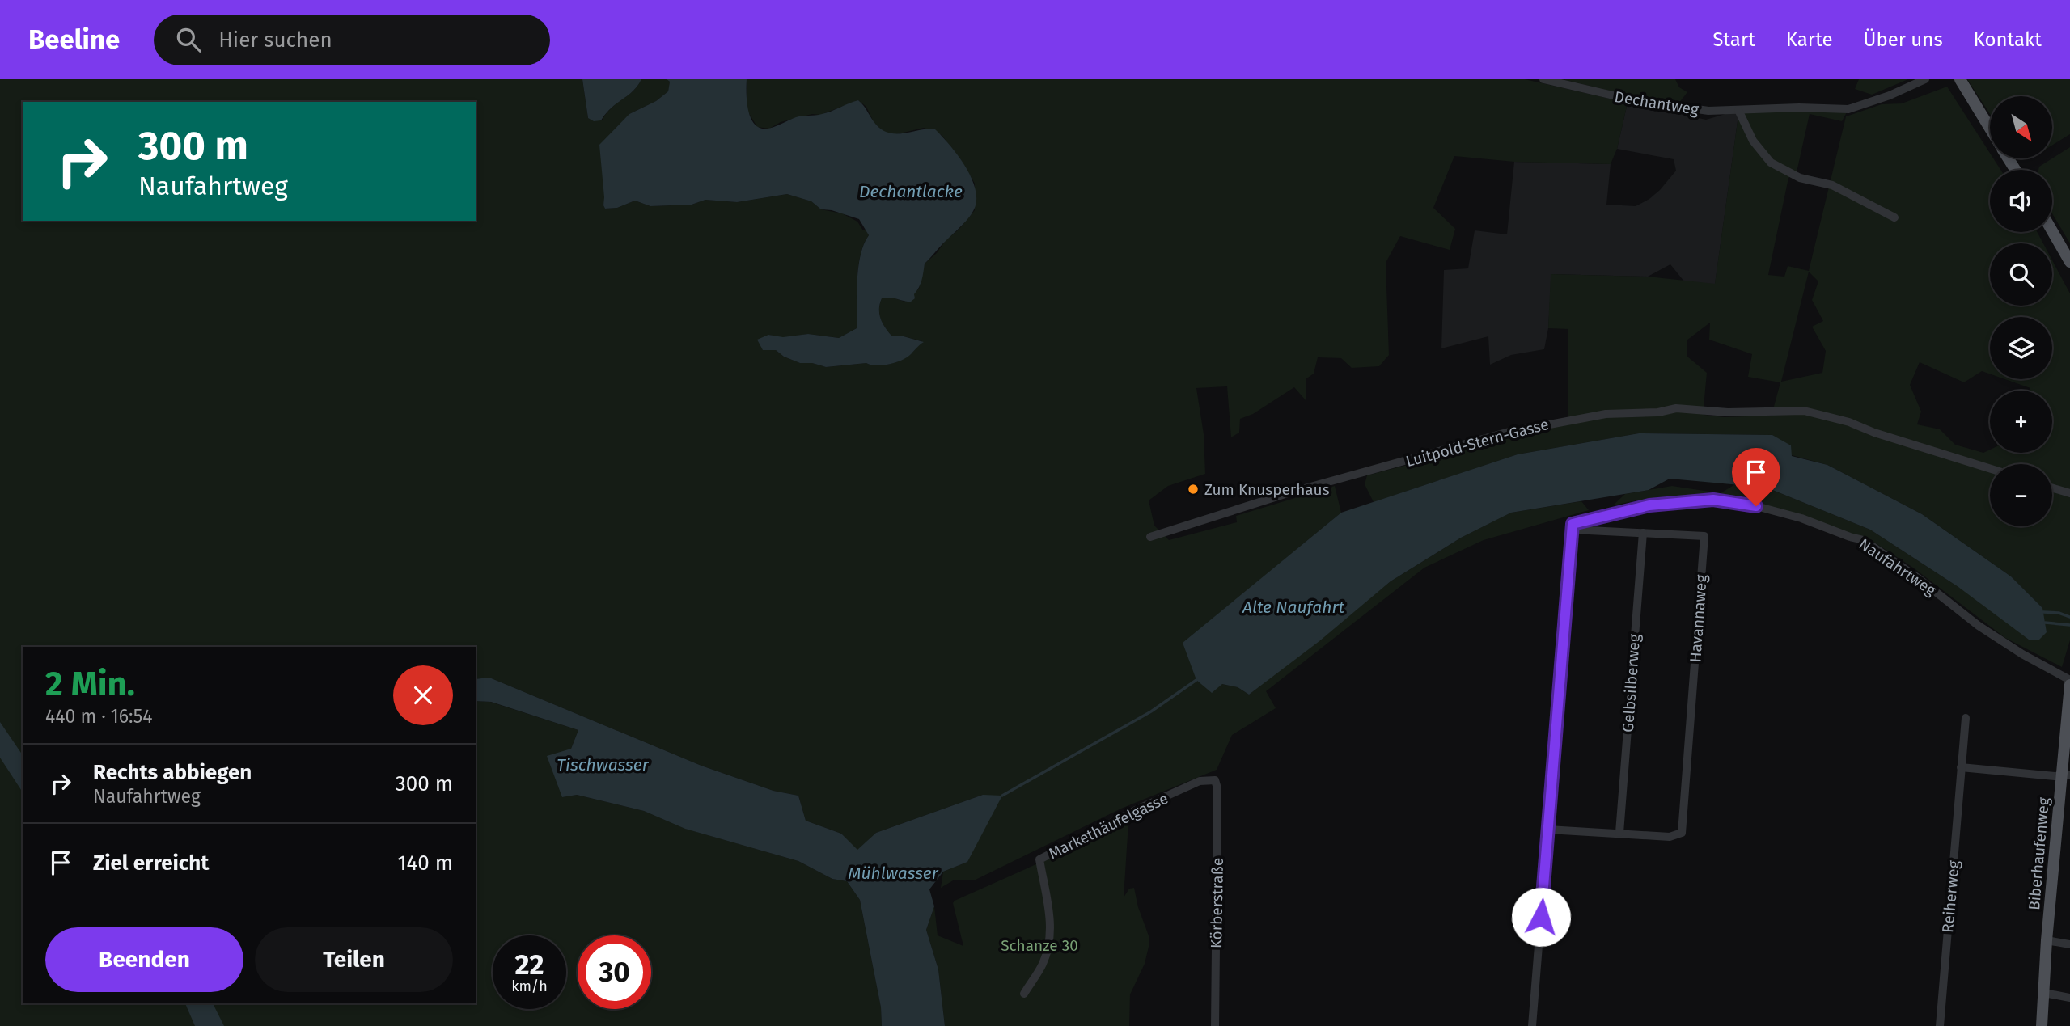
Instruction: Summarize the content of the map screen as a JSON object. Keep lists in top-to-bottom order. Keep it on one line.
{"streets":{"main road":["Biberhaufenweg"],"street":["Dechantweg","Luitpold-Stern-Gasse","Naufahrtweg","Havannaweg","Gelbsilberweg","Markethäufelgasse","Reiherweg","Körberstraße"]},"crossings":[["Naufahrtweg","Havannaweg"],["Havannaweg","Gelbsilberweg"],["Markethäufelgasse","Körberstraße"]],"water":["Dechantlacke","Alte Naufahrt","Tischwasser","Mühlwasser"],"parks":["Schanze 30"],"places":["Zum Knusperhaus"],"north":"bottom right","page":{"header":"Beeline","search":"Hier suchen","nav":["Start","Karte","Über uns","Kontakt"],"map_buttons":["+","−"],"turn":["300 m","Naufahrtweg"],"heading":["2 Min.","440 m · 16:54"],"list":[{"name":"Rechts abbiegen","note":"Naufahrtweg","value":"300 m"},{"name":"Ziel erreicht","value":"140 m"}],"buttons":["Beenden","Teilen"],"speed":"22 km/h","limit":"30"}}
